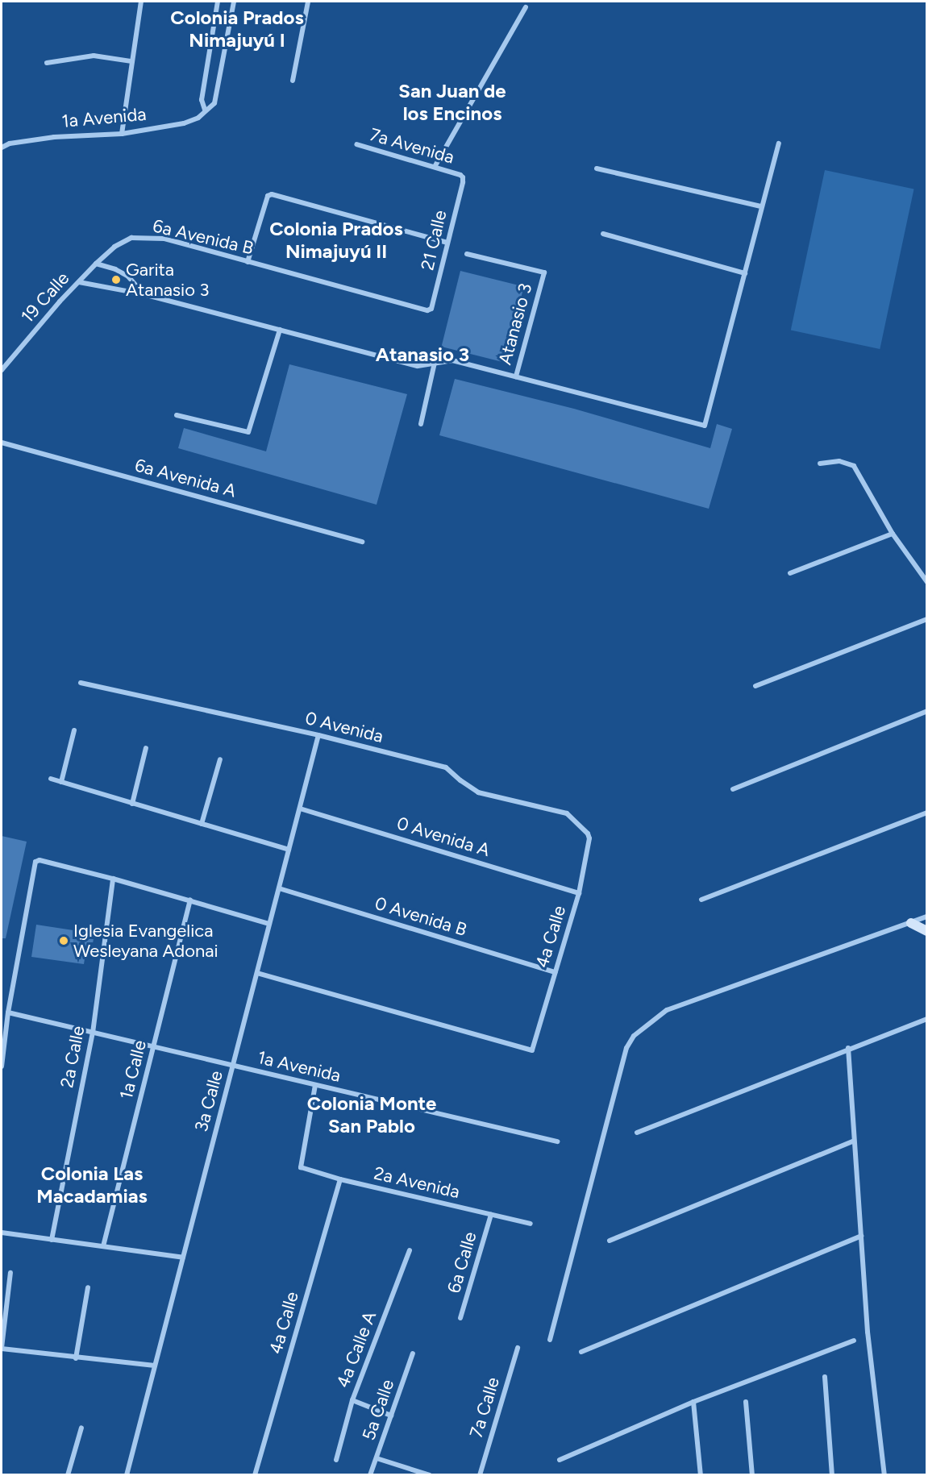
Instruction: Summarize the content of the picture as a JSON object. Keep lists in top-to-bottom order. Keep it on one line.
{"streets":{"street":["1a Avenida","7a Avenida","6a Avenida B","21 Calle","19 Calle","Atanasio 3","6a Avenida A","0 Avenida","0 Avenida A","0 Avenida B","4a Calle","2a Calle","1a Calle","3a Calle","2a Avenida","6a Calle","4a Calle A","7a Calle","5a Calle"]},"crossings":[["1a Avenida","3a Calle"],["1a Avenida","2a Avenida"],["7a Avenida","21 Calle"],["6a Avenida B","21 Calle"],["6a Avenida B","19 Calle"],["0 Avenida","4a Calle"],["0 Avenida","3a Calle"],["0 Avenida A","4a Calle"],["0 Avenida A","3a Calle"],["0 Avenida B","4a Calle"],["0 Avenida B","3a Calle"],["4a Calle","3a Calle"],["4a Calle","2a Avenida"],["2a Avenida","6a Calle"]],"districts":["Colonia Prados Nimajuyú I","San Juan de los Encinos","Colonia Prados Nimajuyú II","Atanasio 3","Colonia Monte San Pablo","Colonia Las Macadamias"],"places":["Garita Atanasio 3","Iglesia Evangelica Wesleyana Adonai"]}
